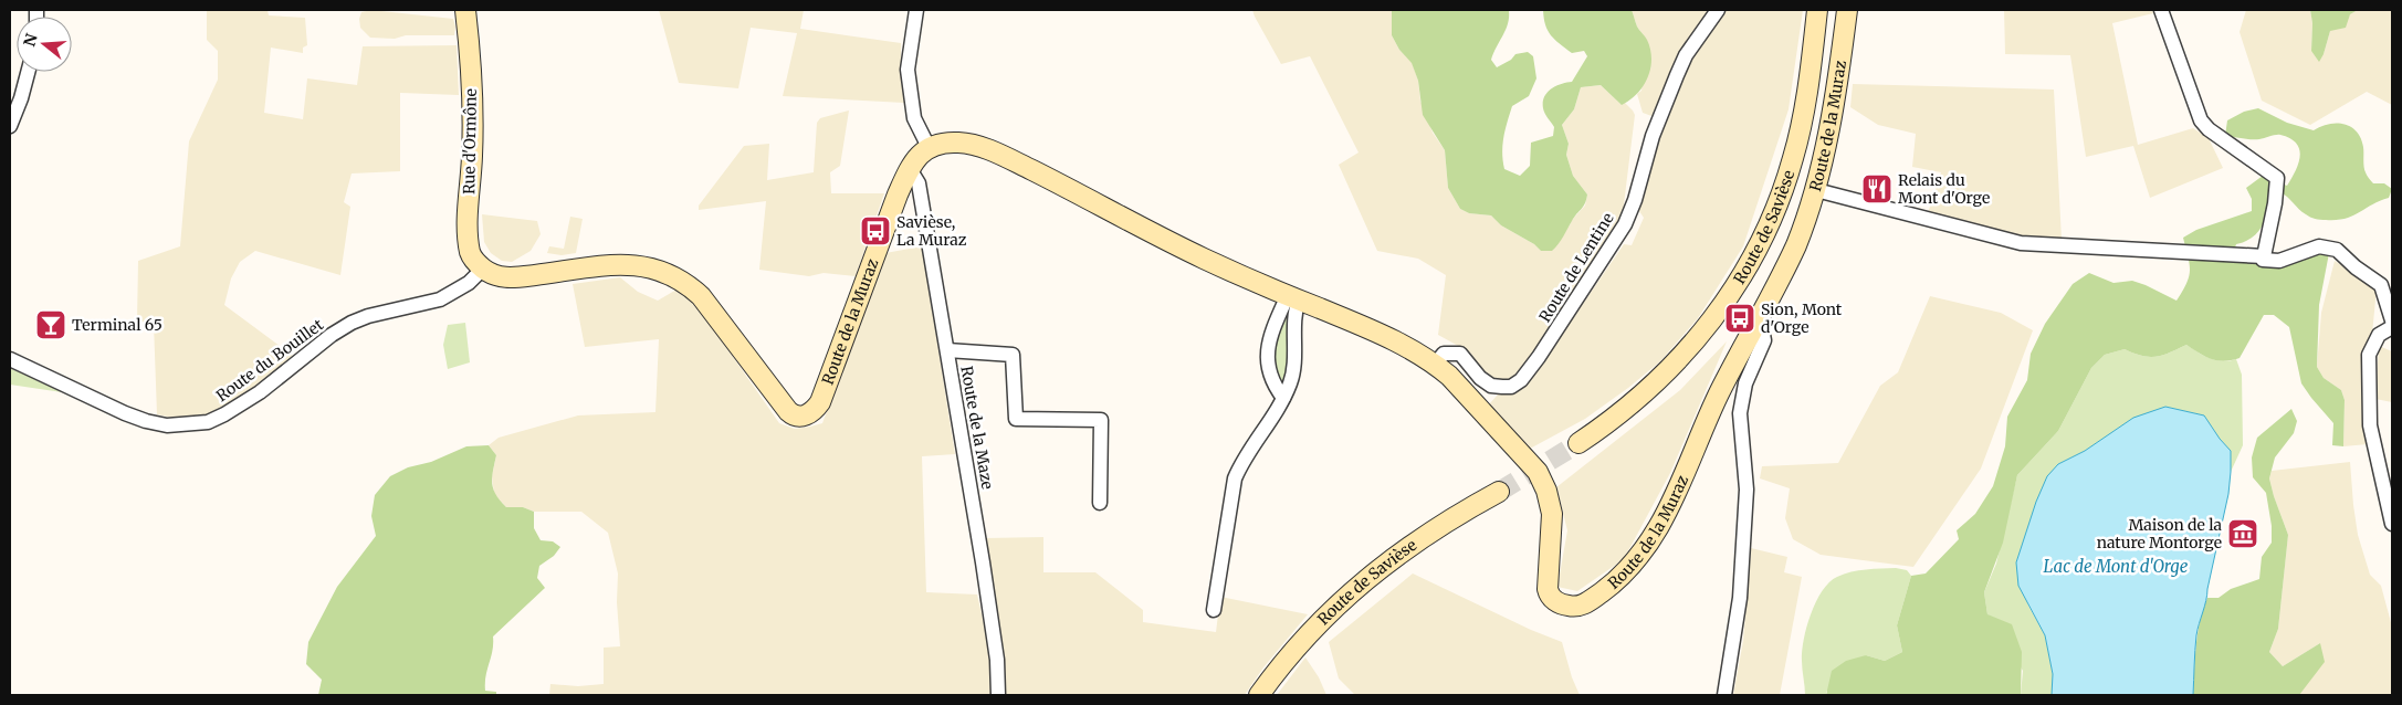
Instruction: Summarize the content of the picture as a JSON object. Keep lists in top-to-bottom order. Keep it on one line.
{"streets":{"street":["Route de la Muraz","Rue d'Ormône","Route de Savièse","Route de Lentine","Route du Bouillet","Route de la Maze"]},"crossings":[["Route de la Muraz","Rue d'Ormône"],["Route de la Muraz","Route de Lentine"],["Route de la Muraz","Route du Bouillet"],["Route de la Muraz","Route de la Maze"],["Rue d'Ormône","Route du Bouillet"]],"water":["Lac de Mont d'Orge"],"places":{"restaurant":["Relais du Mont d'Orge"],"bus stop":["Savièse, La Muraz","Sion, Mont d'Orge"],"bar":["Terminal 65"],"museum":["Maison de la nature Montorge"]},"north":"left"}
